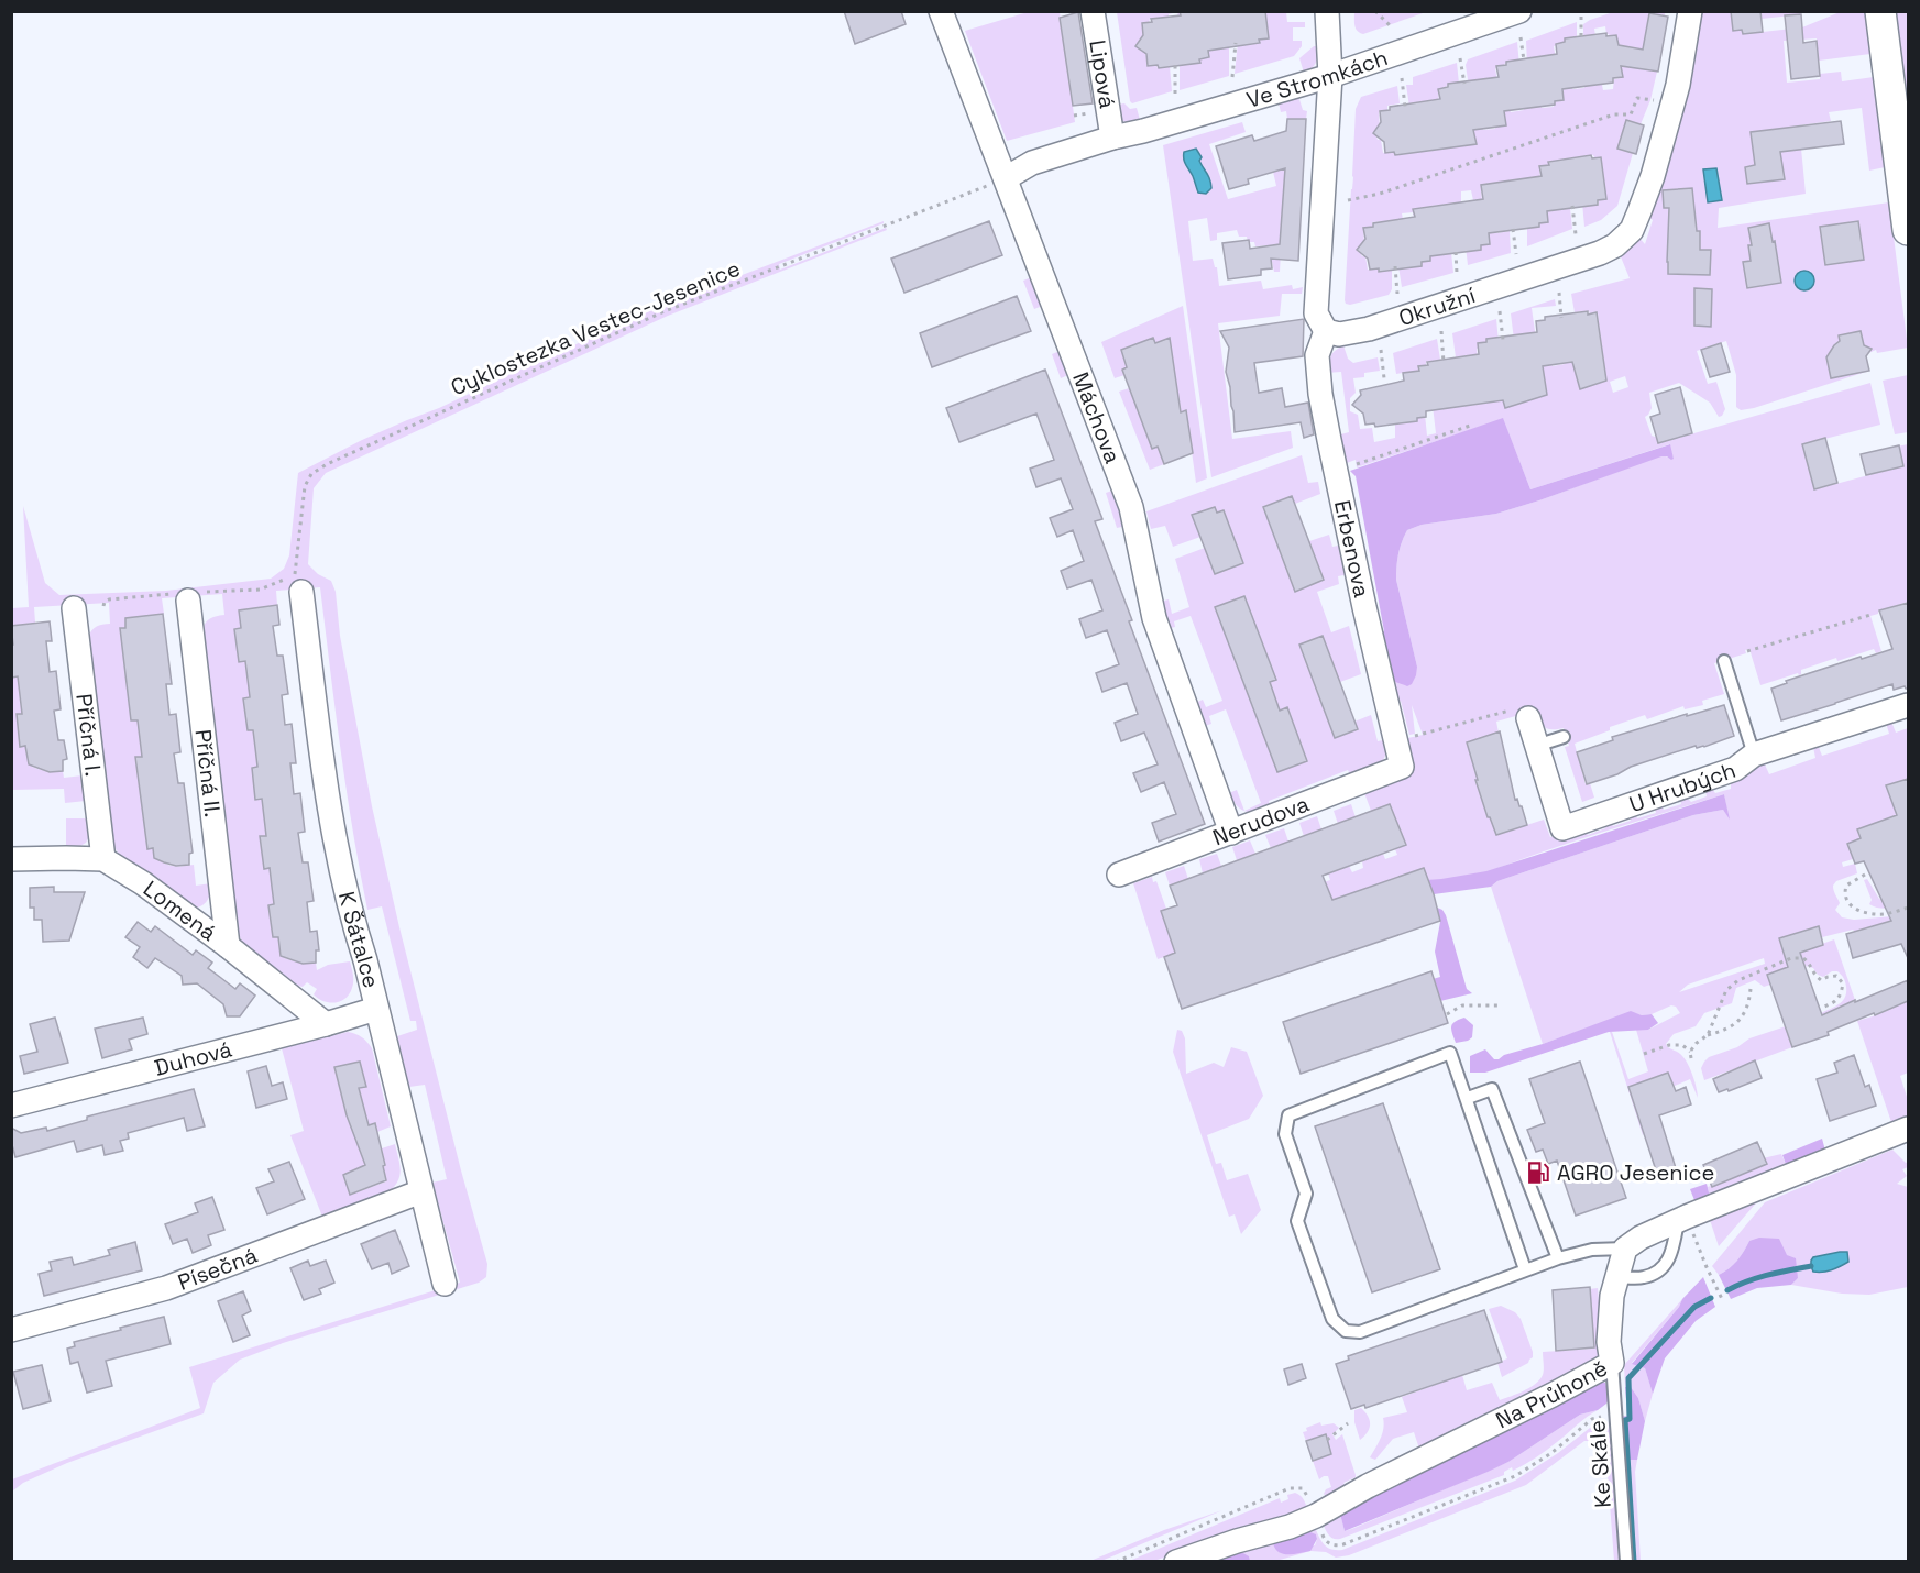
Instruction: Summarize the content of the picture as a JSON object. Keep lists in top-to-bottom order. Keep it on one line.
{"streets":{"street":["Lipová","Ve Stromkách","Okružní","Máchova","Erbenova","Příčná I.","Příčná II.","U Hrubých","Nerudova","Lomená","K Šátalce","Duhová","Písečná","Na Průhoně"],"lane":["Ke Skále"],"path":["Cyklostezka Vestec-Jesenice"]},"crossings":[["Lipová","Ve Stromkách"],["Ve Stromkách","Cyklostezka Vestec-Jesenice"],["Ve Stromkách","Máchova"],["Okružní","Erbenova"],["Cyklostezka Vestec-Jesenice","Máchova"],["Cyklostezka Vestec-Jesenice","K Šátalce"],["Máchova","Nerudova"],["Erbenova","Nerudova"],["Příčná I.","Lomená"],["Příčná II.","Lomená"],["Lomená","Duhová"],["K Šátalce","Duhová"],["K Šátalce","Písečná"],["Na Průhoně","Ke Skále"]],"places":{"fuel station":["AGRO Jesenice"]}}
